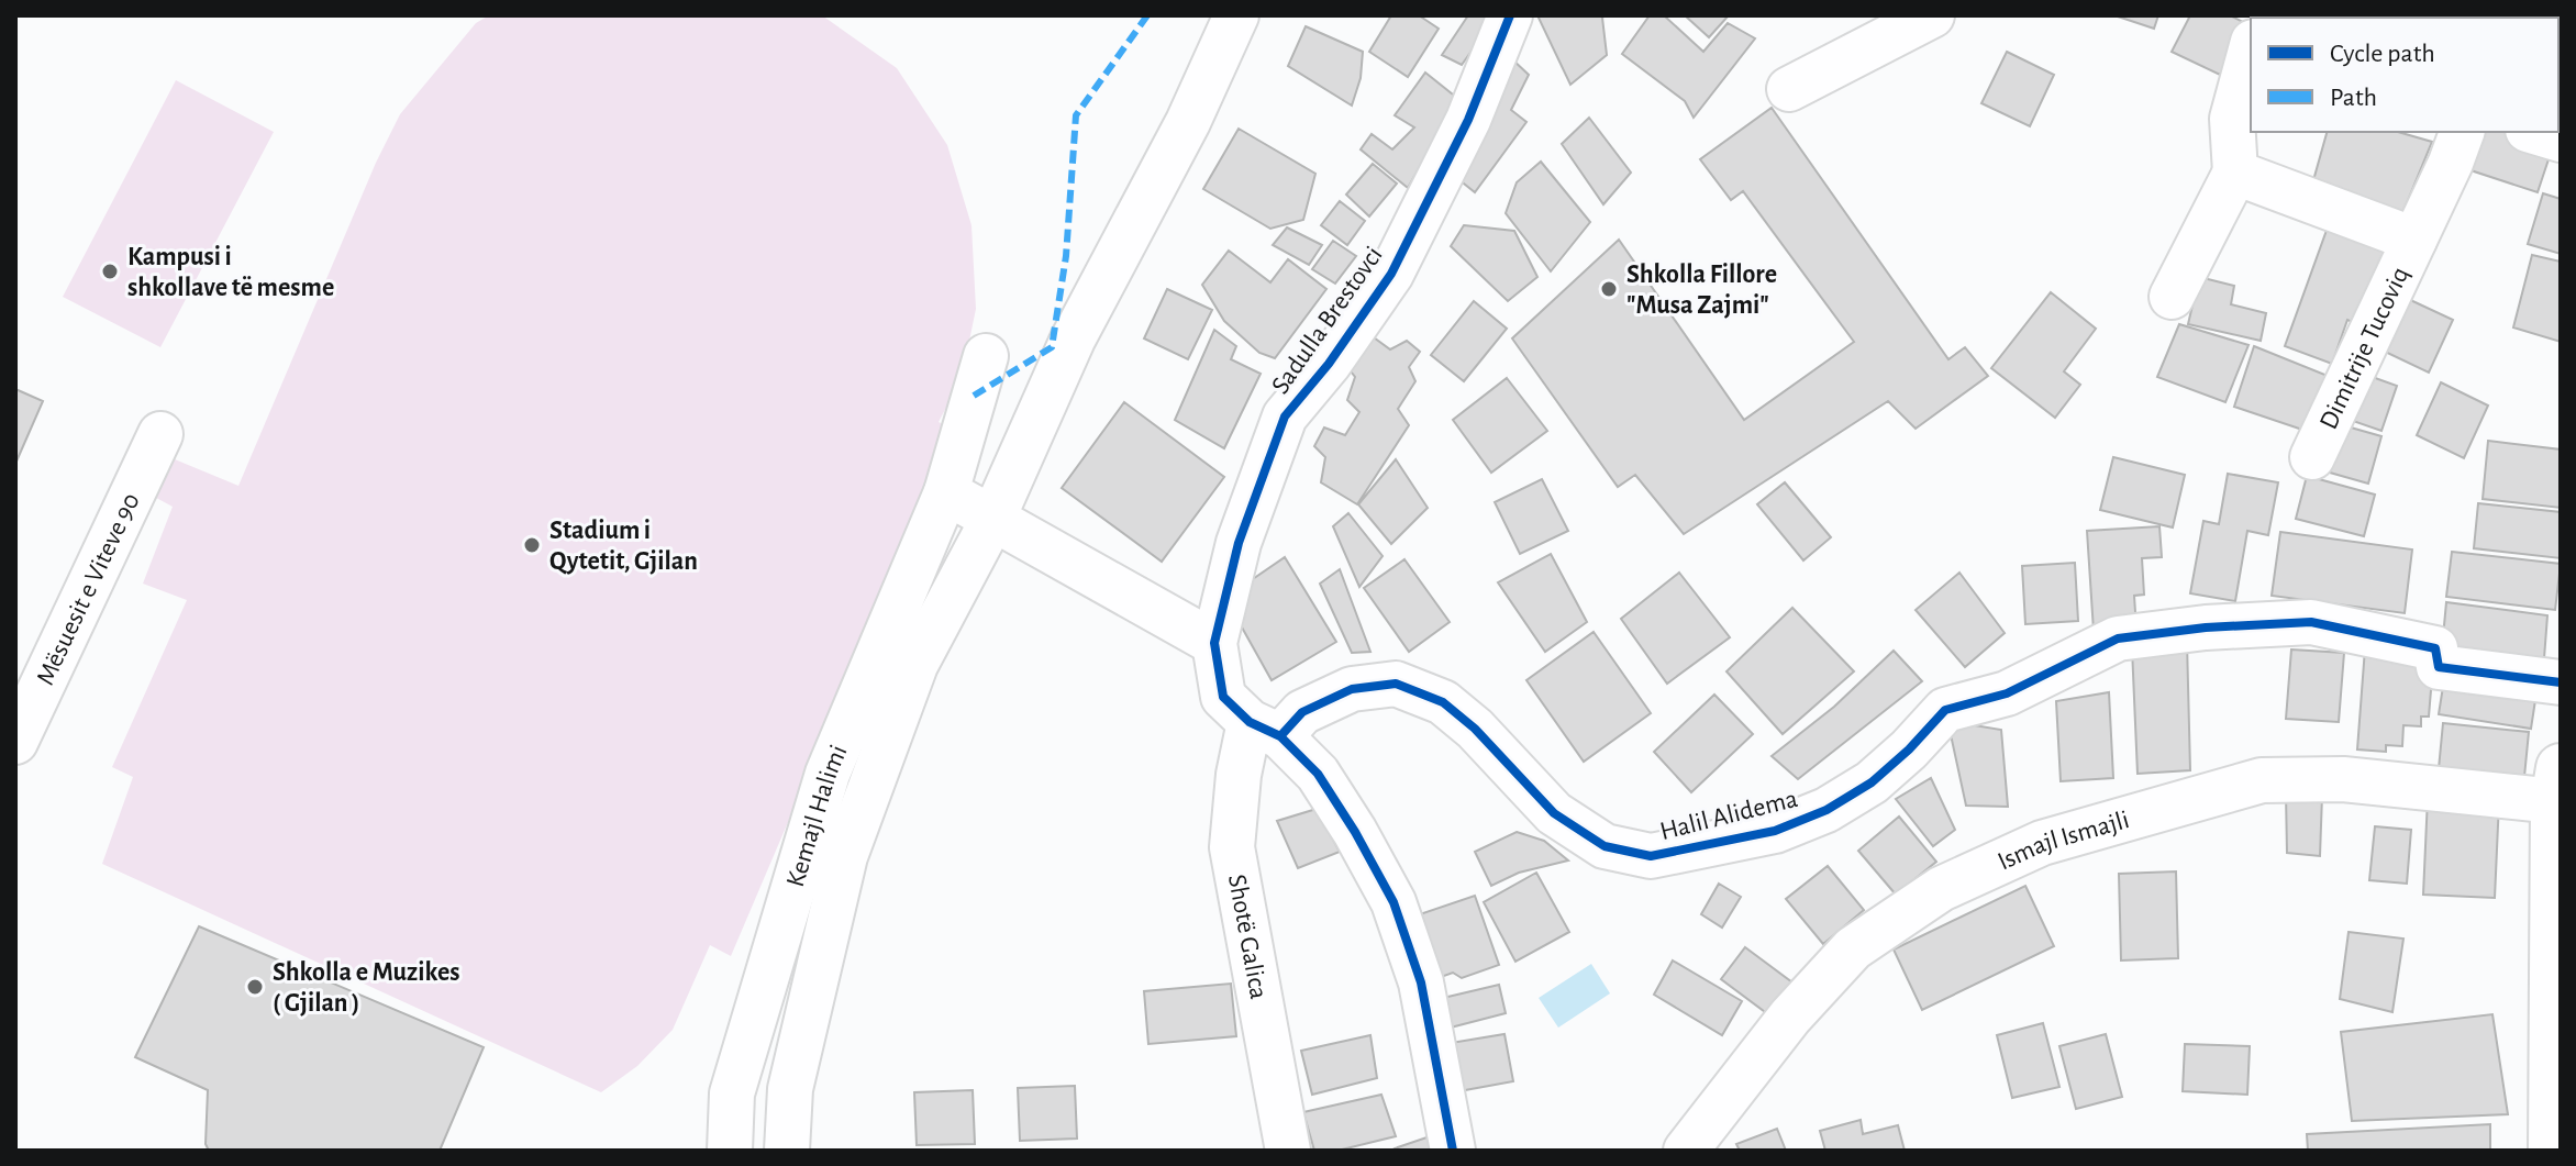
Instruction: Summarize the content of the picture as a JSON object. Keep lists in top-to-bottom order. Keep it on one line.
{"streets":{"street":["Sadulla Brestovci","Dimitrije Tucoviq","Mësuesit e Viteve 90","Halil Alidema","Kemajl Halimi","Ismajl Ismajli","Shotë Galica"]},"crossings":[["Sadulla Brestovci","Halil Alidema"],["Sadulla Brestovci","Shotë Galica"],["Halil Alidema","Shotë Galica"]],"places":["Kampusi i shkollave të mesme","Shkolla Fillore \"Musa Zajmi\"","Stadium i Qytetit, Gjilan","Shkolla e Muzikes ( Gjilan )"],"legend":["Cycle path","Path"]}
